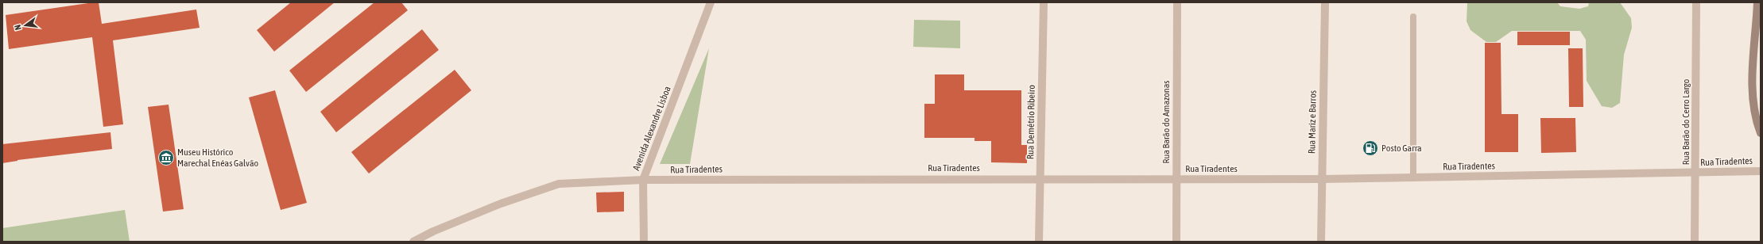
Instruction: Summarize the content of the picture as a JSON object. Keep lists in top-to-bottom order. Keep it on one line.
{"streets":{"street":["Rua Demétrio Ribeiro","Rua Barão do Amazonas","Rua Mariz e Barros","Rua Barão do Cerro Largo","Avenida Alexandre Lisboa","Rua Tiradentes"]},"crossings":[["Rua Demétrio Ribeiro","Rua Tiradentes"],["Rua Barão do Amazonas","Rua Tiradentes"],["Rua Mariz e Barros","Rua Tiradentes"],["Rua Barão do Cerro Largo","Rua Tiradentes"],["Avenida Alexandre Lisboa","Rua Tiradentes"]],"places":{"fuel station":["Posto Garra"],"museum":["Museu Histórico Marechal Enéas Galvão"]},"north":"left"}
